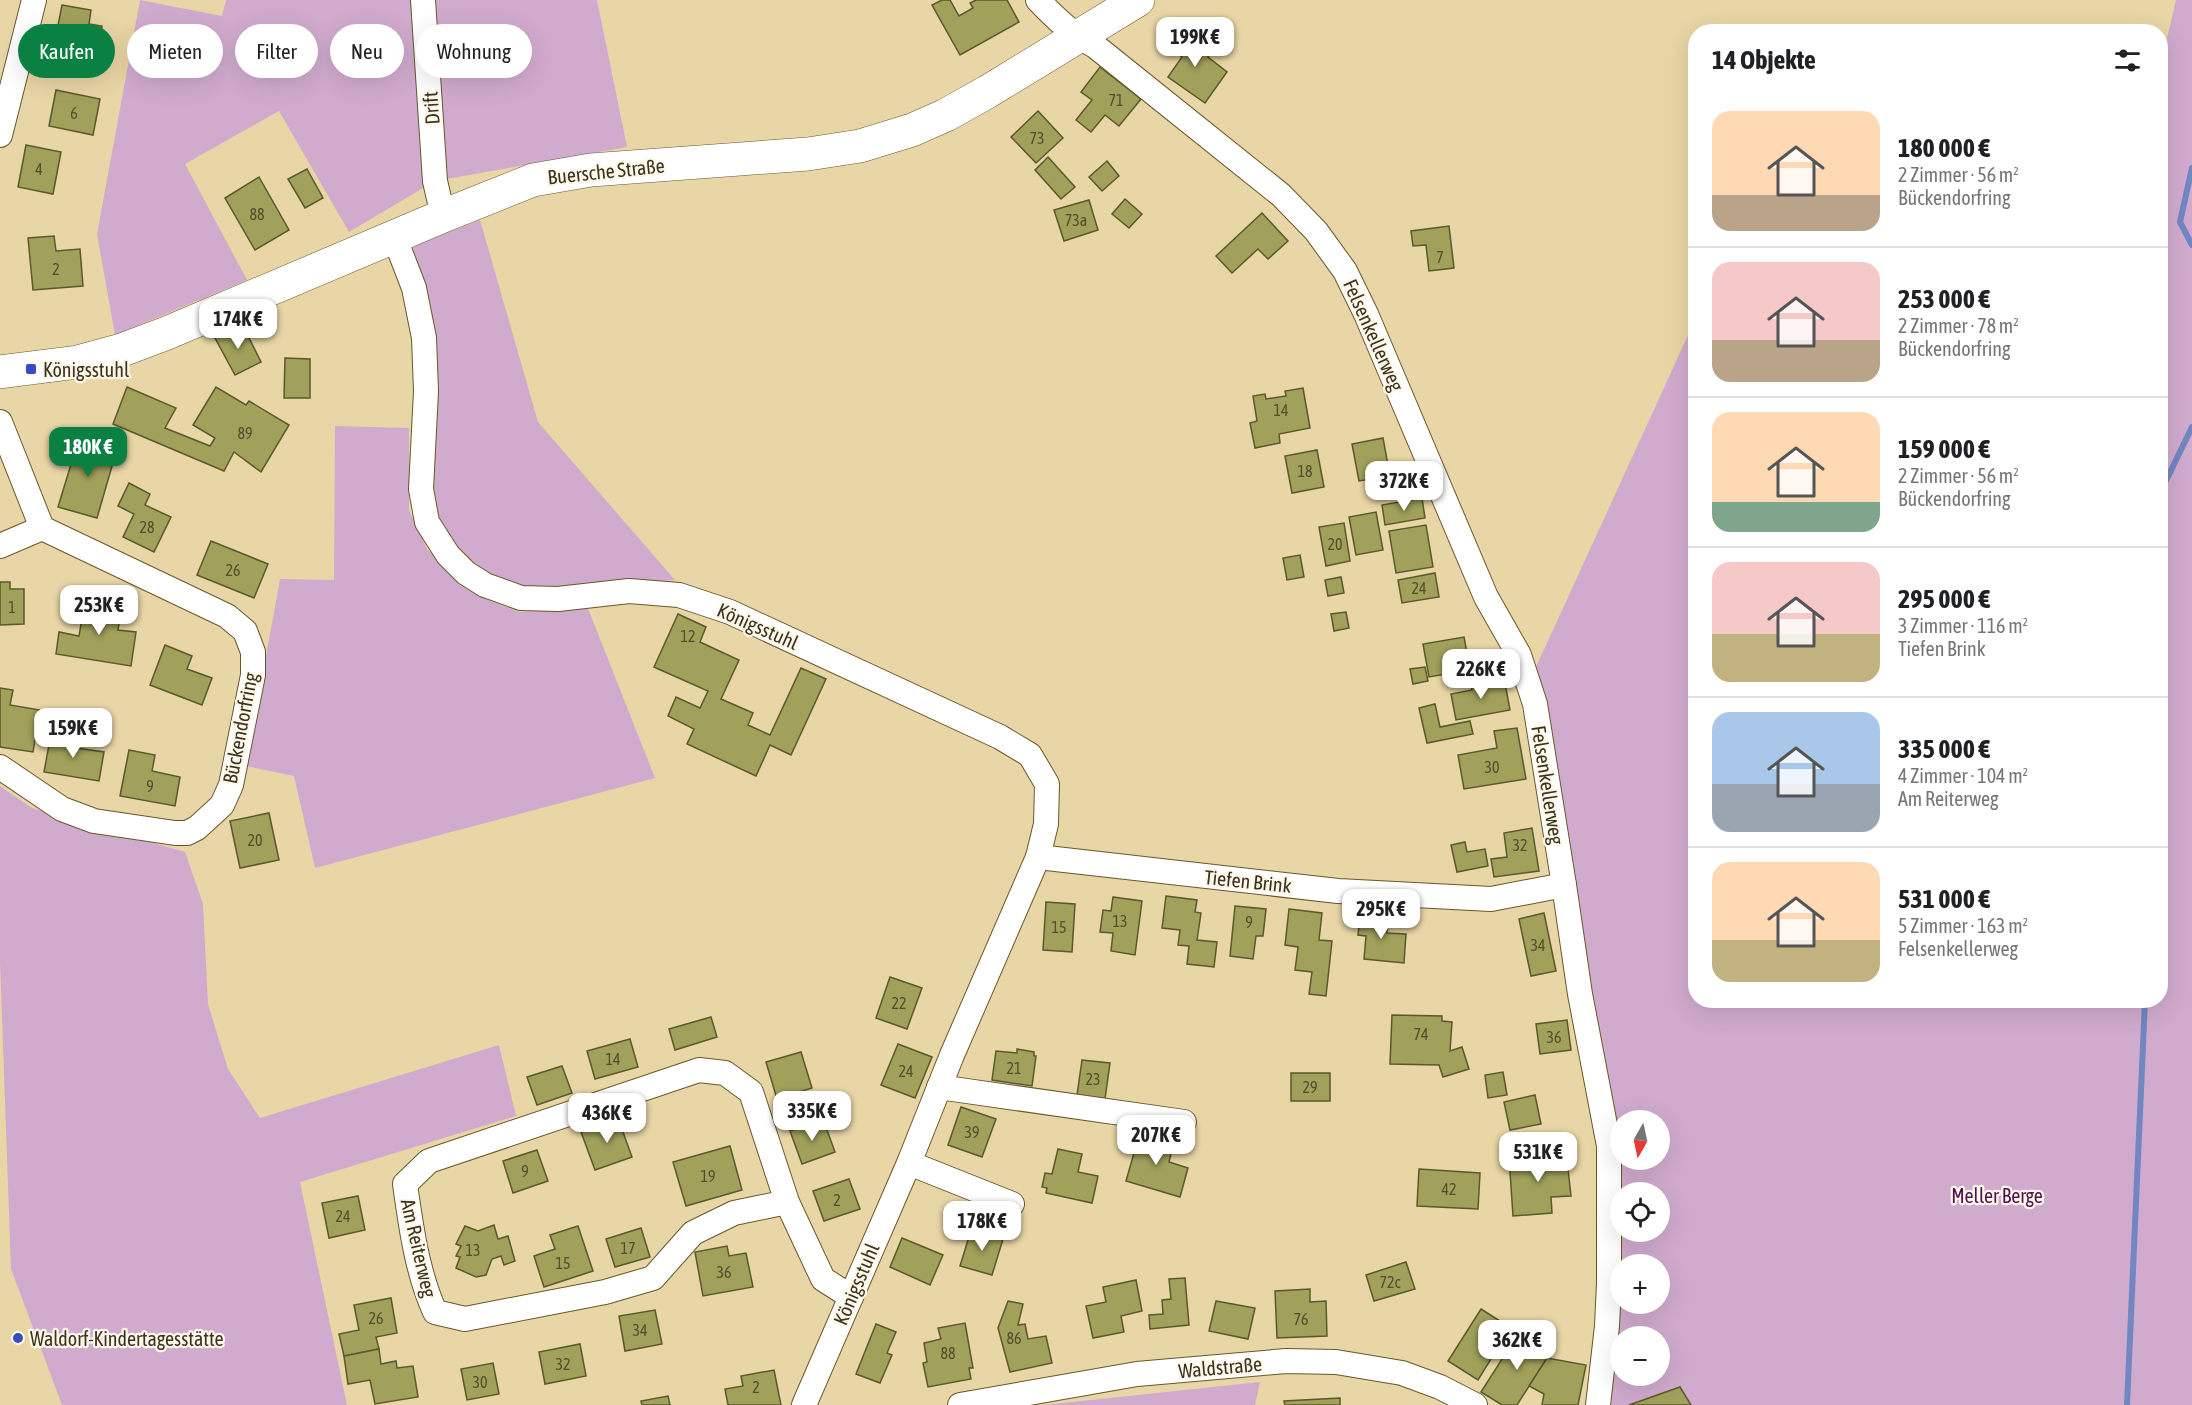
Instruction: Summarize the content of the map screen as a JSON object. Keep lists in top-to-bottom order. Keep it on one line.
{"streets":{"main road":["Buersche Straße"],"street":["Drift","Felsenkellerweg","Königsstuhl","Bückendorfring","Tiefen Brink","Am Reiterweg","Waldstraße"]},"crossings":[["Drift","Buersche Straße"],["Buersche Straße","Felsenkellerweg"],["Buersche Straße","Königsstuhl"],["Felsenkellerweg","Tiefen Brink"],["Königsstuhl","Tiefen Brink"],["Königsstuhl","Am Reiterweg"]],"parks":["Meller Berge"],"places":{"transit":["Königsstuhl"],"other":["Waldorf-Kindertagesstätte"]},"house_numbers":["71","6","73","4","88","73a","7","2","14","89","18","28","20","26","24","1","12","30","9","20","32","13","9","15","34","22","74","36","14","21","24","23","29","39","9","19","42","2","24","17","13","15","36","72c","26","76","34","86","88","32","30","2"],"north":"bottom","page":{"price":["199K €","174K €","180K €","372K €","253K €","226K €","159K €","295K €","335K €","436K €","207K €","531K €","178K €","362K €"],"chip":["Kaufen","Mieten","Filter","Neu","Wohnung"],"heading":"14 Objekte","list":[{"name":"180 000 €","note":"2 Zimmer · 56 m² · Bückendorfring"},{"name":"253 000 €","note":"2 Zimmer · 78 m² · Bückendorfring"},{"name":"159 000 €","note":"2 Zimmer · 56 m² · Bückendorfring"},{"name":"295 000 €","note":"3 Zimmer · 116 m² · Tiefen Brink"},{"name":"335 000 €","note":"4 Zimmer · 104 m² · Am Reiterweg"},{"name":"531 000 €","note":"5 Zimmer · 163 m² · Felsenkellerweg"}],"map_buttons":["+","−"]}}
